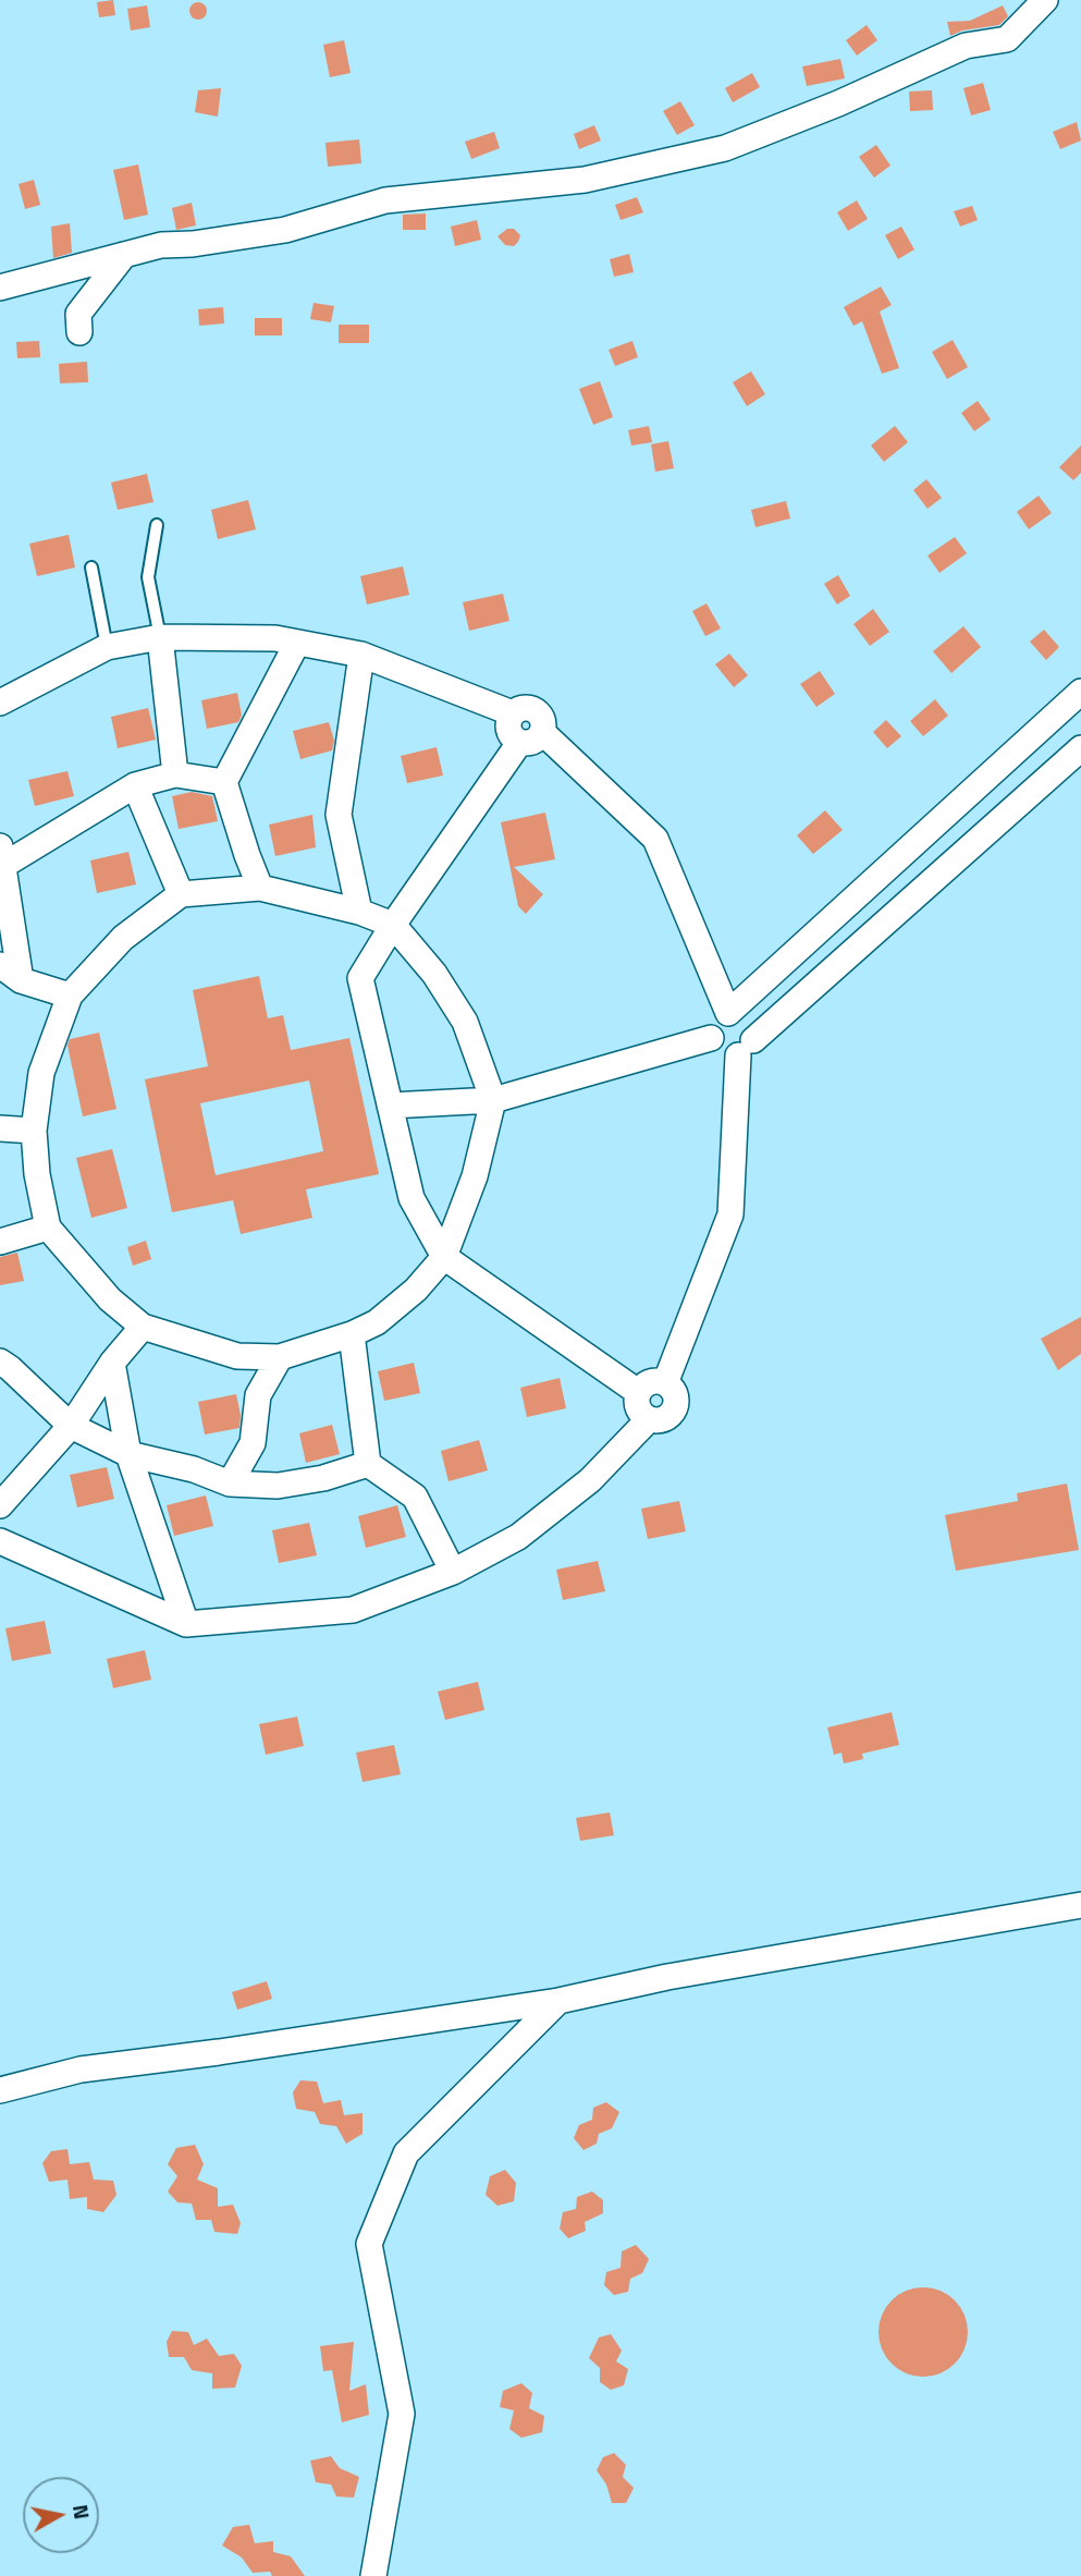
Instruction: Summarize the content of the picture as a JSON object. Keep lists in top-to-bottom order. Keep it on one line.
{"north":"right"}
